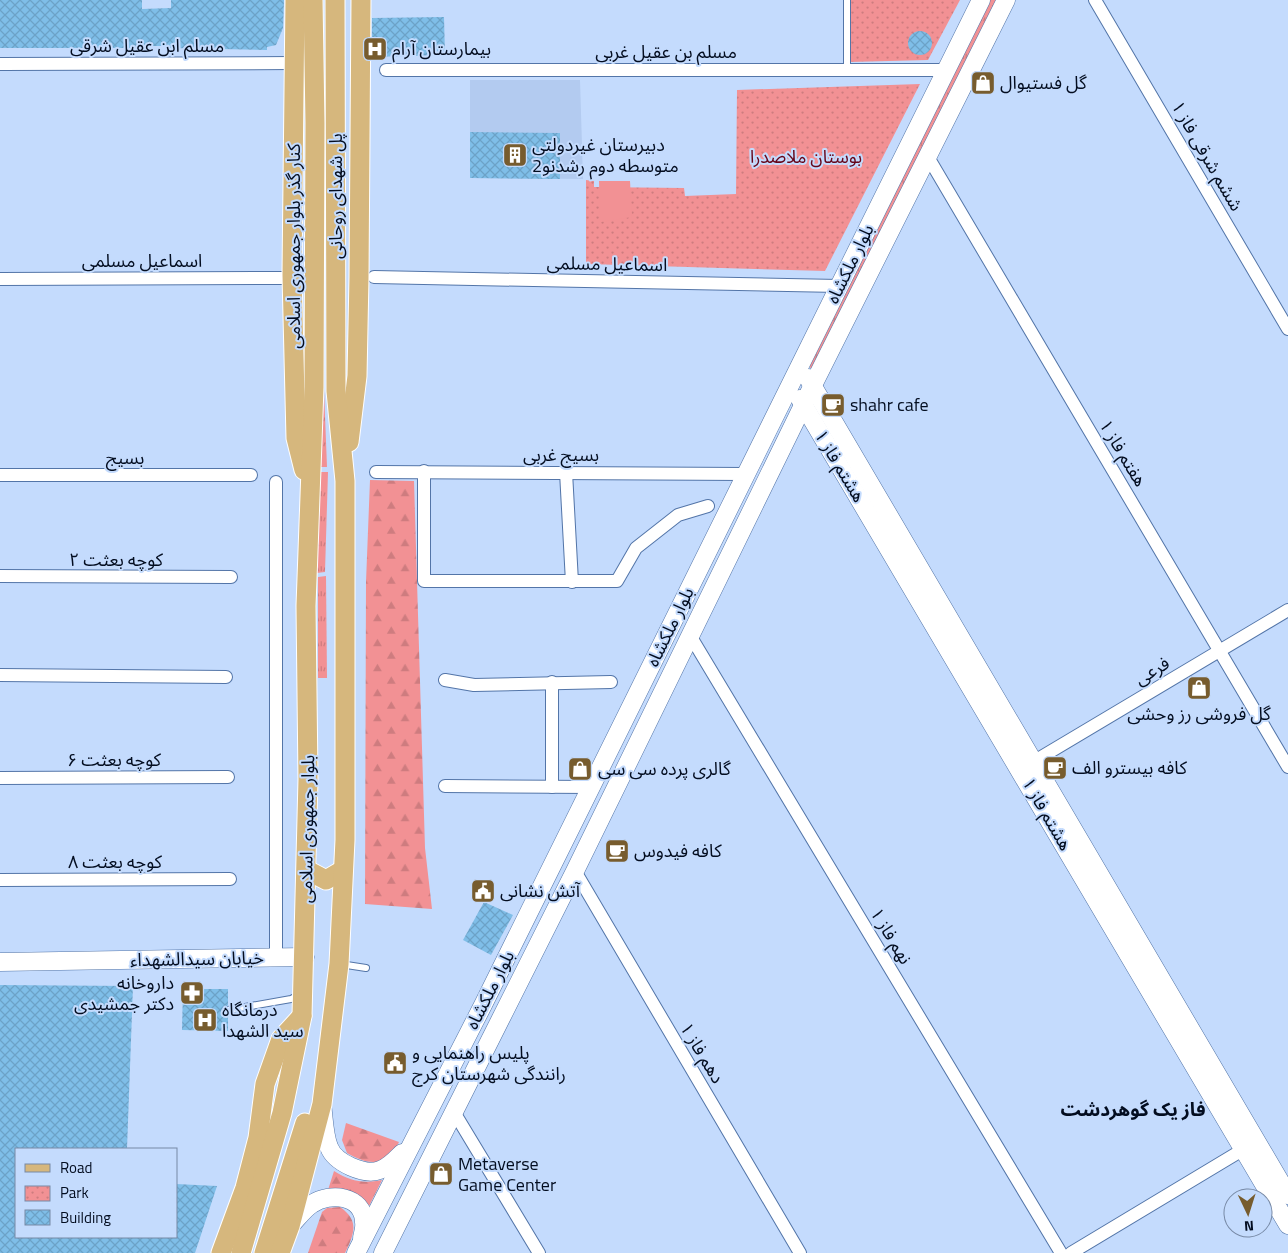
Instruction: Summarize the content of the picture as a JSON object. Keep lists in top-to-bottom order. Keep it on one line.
{"streets":{"main road":["پل شهدای روحانی","کنار گذر بلوار جمهوری اسلامی","بلوار ملکشاه","هشتم فاز ۱","بلوار جمهوری اسلامی","خیابان سیدالشهداء"],"street":["مسلم ابن عقیل شرقی","مسلم بن عقیل غربی","ششم شرقی فاز ۱","اسماعیل مسلمی","هفتم فاز ۱","بسیج غربی","بسیج","کوچه بعثت ۲","فرعی","کوچه بعثت ۶","کوچه بعثت ۸","نهم فاز ۱","دهم فاز ۱"]},"crossings":[["مسلم ابن عقیل شرقی","کنار گذر بلوار جمهوری اسلامی"],["مسلم بن عقیل غربی","بلوار ملکشاه"],["پل شهدای روحانی","بلوار جمهوری اسلامی"],["کنار گذر بلوار جمهوری اسلامی","بلوار جمهوری اسلامی"],["اسماعیل مسلمی","بلوار ملکشاه"],["بلوار ملکشاه","هفتم فاز ۱"],["بلوار ملکشاه","بسیج غربی"],["بلوار ملکشاه","هشتم فاز ۱"],["بلوار ملکشاه","نهم فاز ۱"],["بلوار ملکشاه","دهم فاز ۱"],["هفتم فاز ۱","فرعی"],["هشتم فاز ۱","فرعی"],["بلوار جمهوری اسلامی","خیابان سیدالشهداء"]],"districts":["فاز یک گوهردشت"],"parks":["بوستان ملاصدرا"],"places":{"hospital":["بیمارستان آرام","درمانگاه سید الشهدا"],"shop":["گل فستیوال","گل فروشی رز وحشی","گالری پرده سی سی","Metaverse Game Center"],"building":["دبیرستان غیردولتی متوسطه دوم رشدنو2"],"cafe":["shahr cafe","کافه بیسترو الف","كافه فيدوس"],"public building":["آتش نشانی","پلیس راهنمایی و رانندگی شهرستان کرج"],"pharmacy":["داروخانه دکتر جمشیدی"]},"legend":["Road","Park","Building"],"north":"bottom"}
